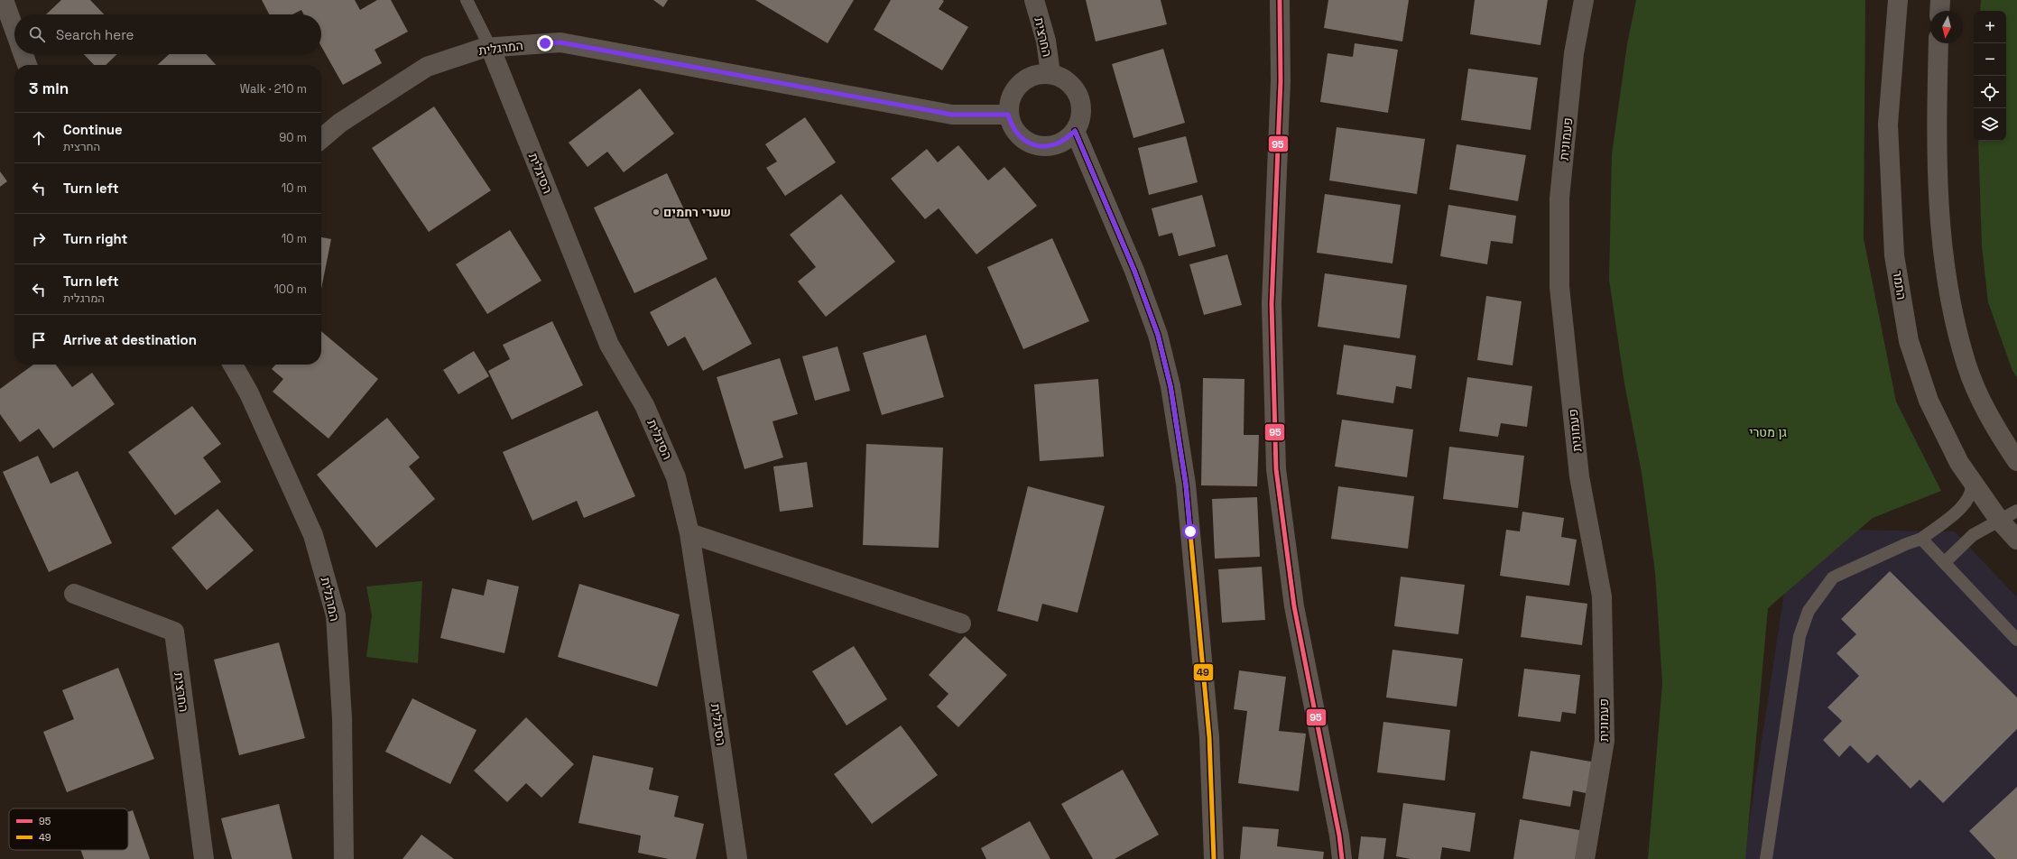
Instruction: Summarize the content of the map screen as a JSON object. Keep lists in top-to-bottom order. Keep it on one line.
{"streets":{"street":["החרצית","המרגלית","פעמונית","הסיגלית","התמר"]},"crossings":[["החרצית","המרגלית"],["המרגלית","הסיגלית"]],"parks":["גן מטרי"],"places":["שערי רחמים"],"lines":["transit line 95","transit line 49"],"legend":["95","49"],"north":"bottom","page":{"map_buttons":["+","−"],"search":"Search here","heading":["3 min","Walk · 210 m"],"list":[["Continue","החרצית","90 m"],["Turn left","10 m"],["Turn right","10 m"],["Turn left","המרגלית","100 m"],"Arrive at destination"]}}
